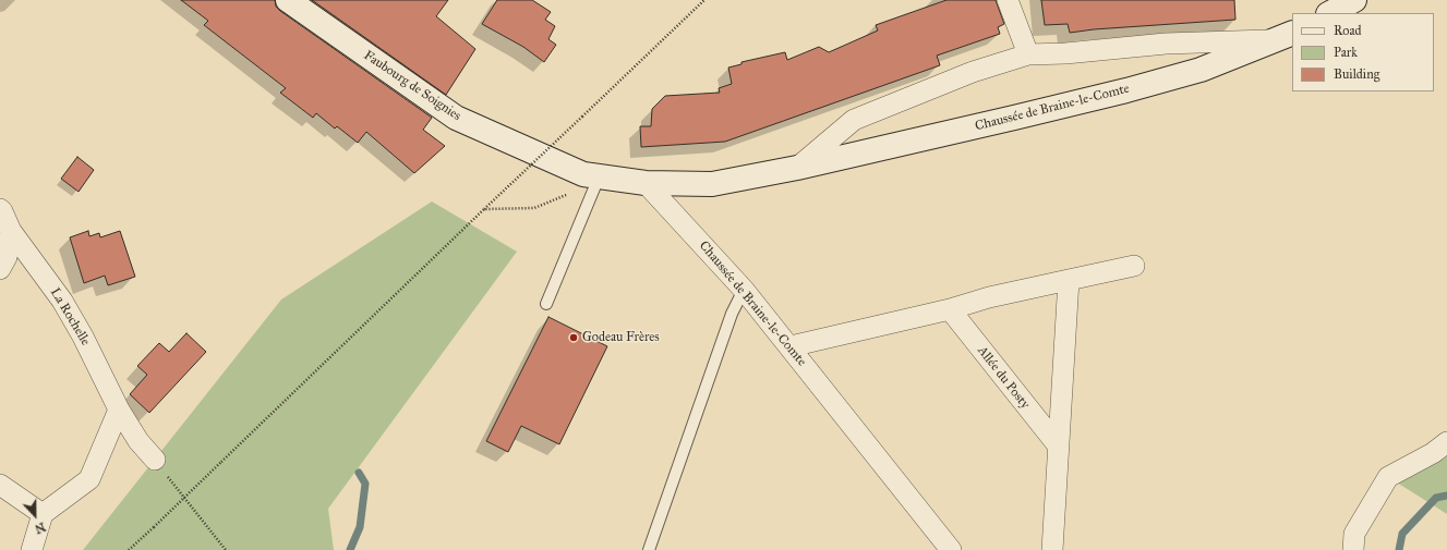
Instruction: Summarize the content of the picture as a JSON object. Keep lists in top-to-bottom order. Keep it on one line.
{"streets":{"street":["Faubourg de Soignies","Chaussée de Braine-le-Comte","La Rochelle","Allée du Posty"]},"crossings":[["Faubourg de Soignies","Chaussée de Braine-le-Comte"]],"places":["Godeau Frères"],"legend":["Road","Park","Building"],"north":"bottom"}
